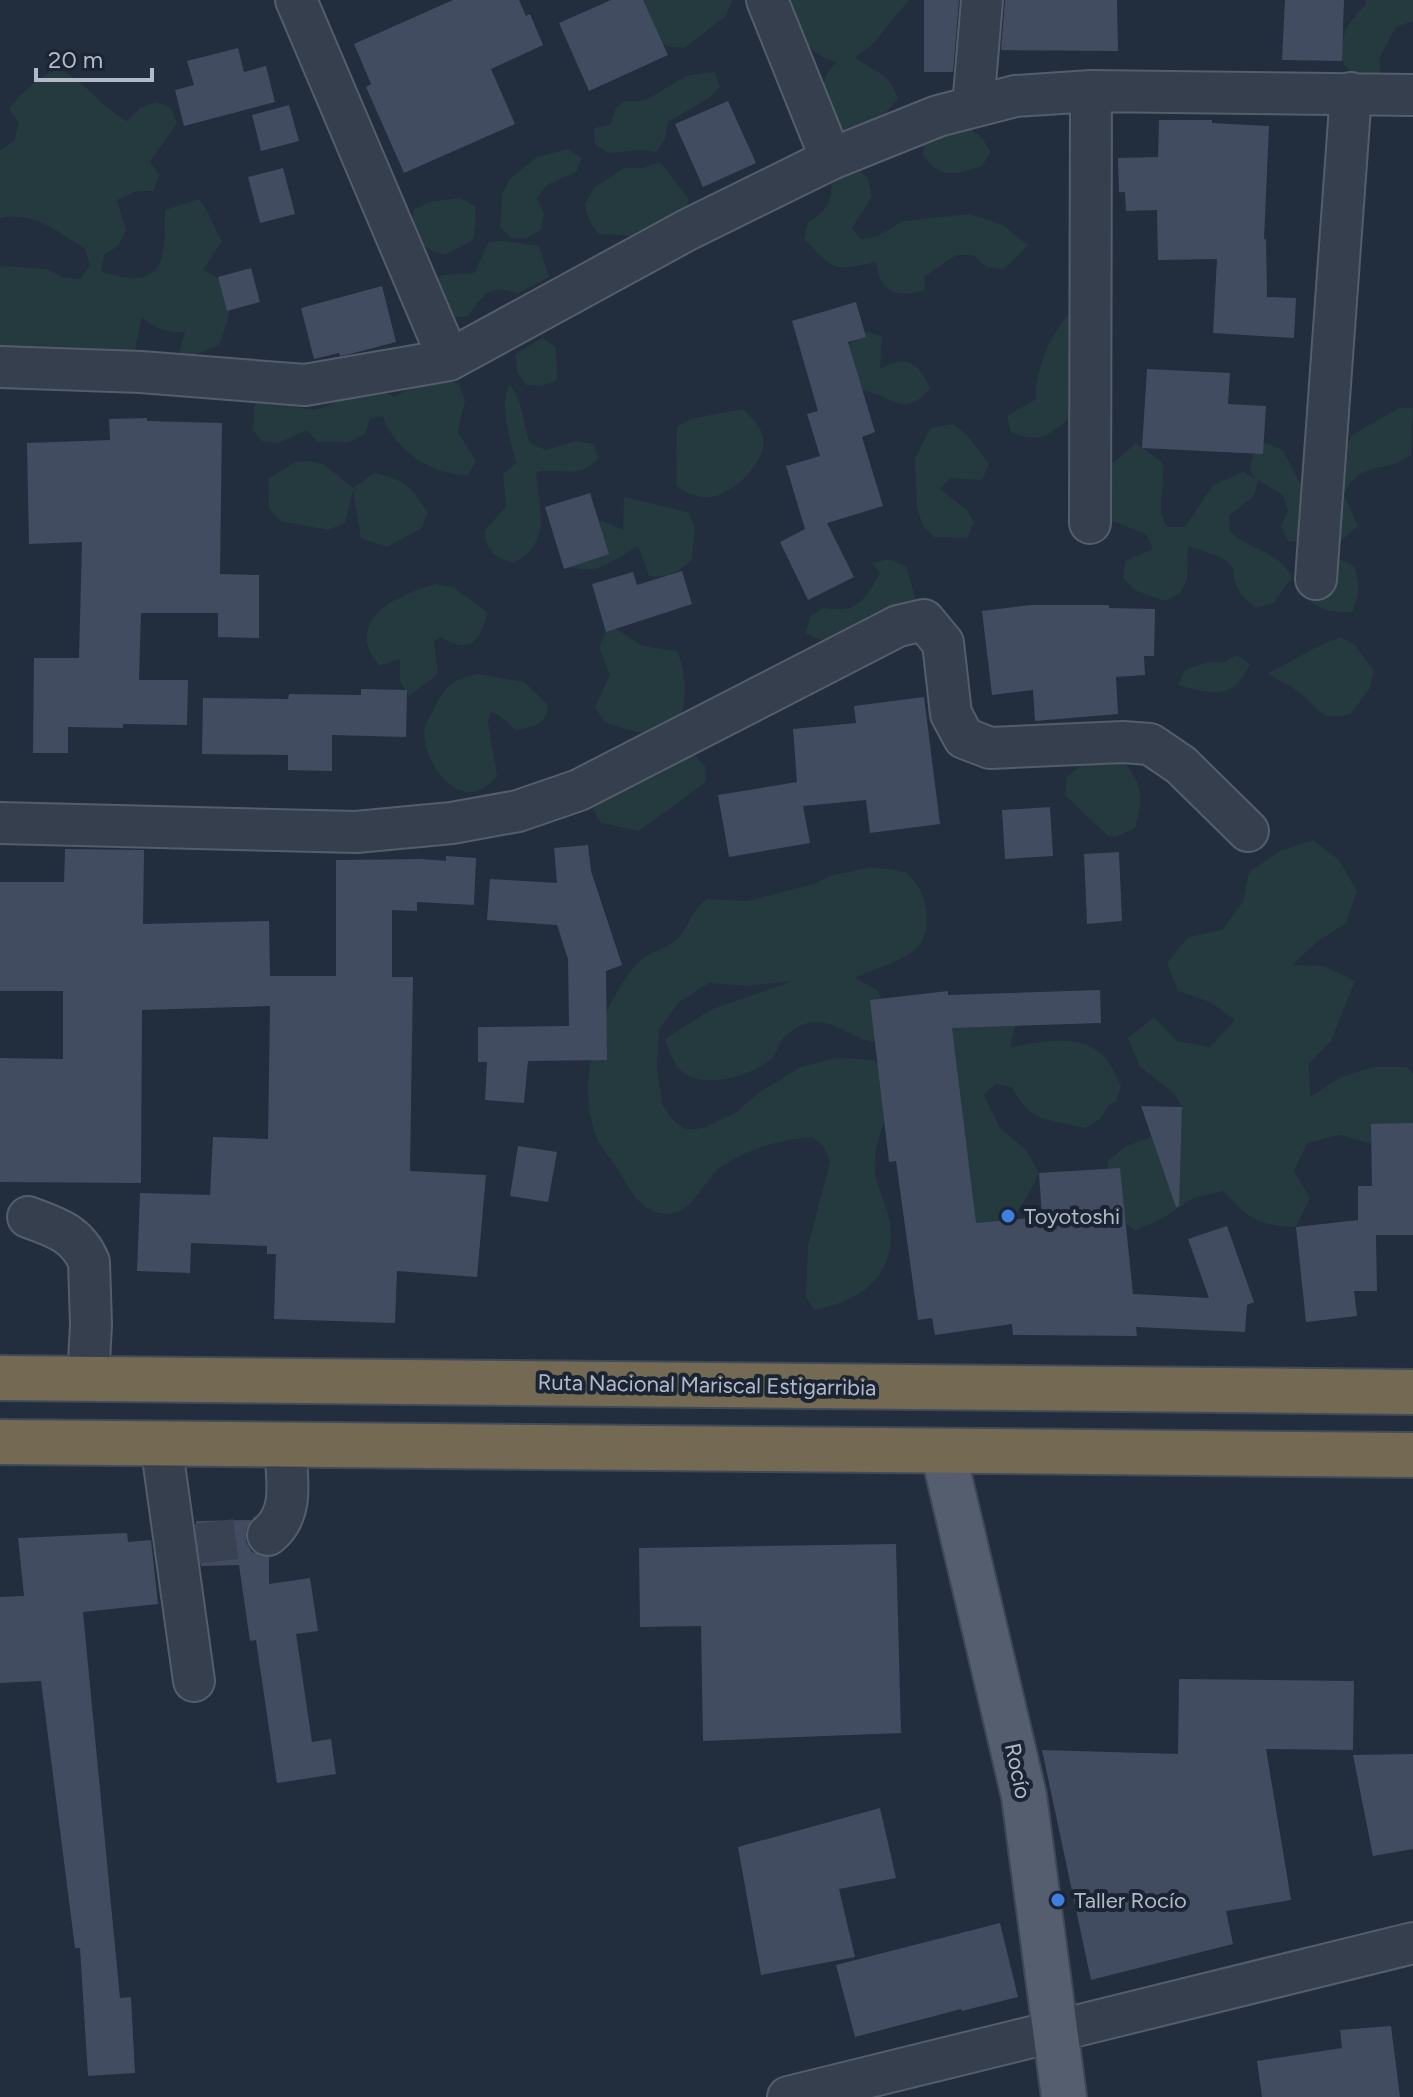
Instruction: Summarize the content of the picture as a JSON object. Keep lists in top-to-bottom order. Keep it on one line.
{"streets":{"highway":["Ruta Nacional Mariscal Estigarribia"],"main road":["Rocío"]},"places":["Toyotoshi","Taller Rocío"],"scale_bar":"20 m"}
